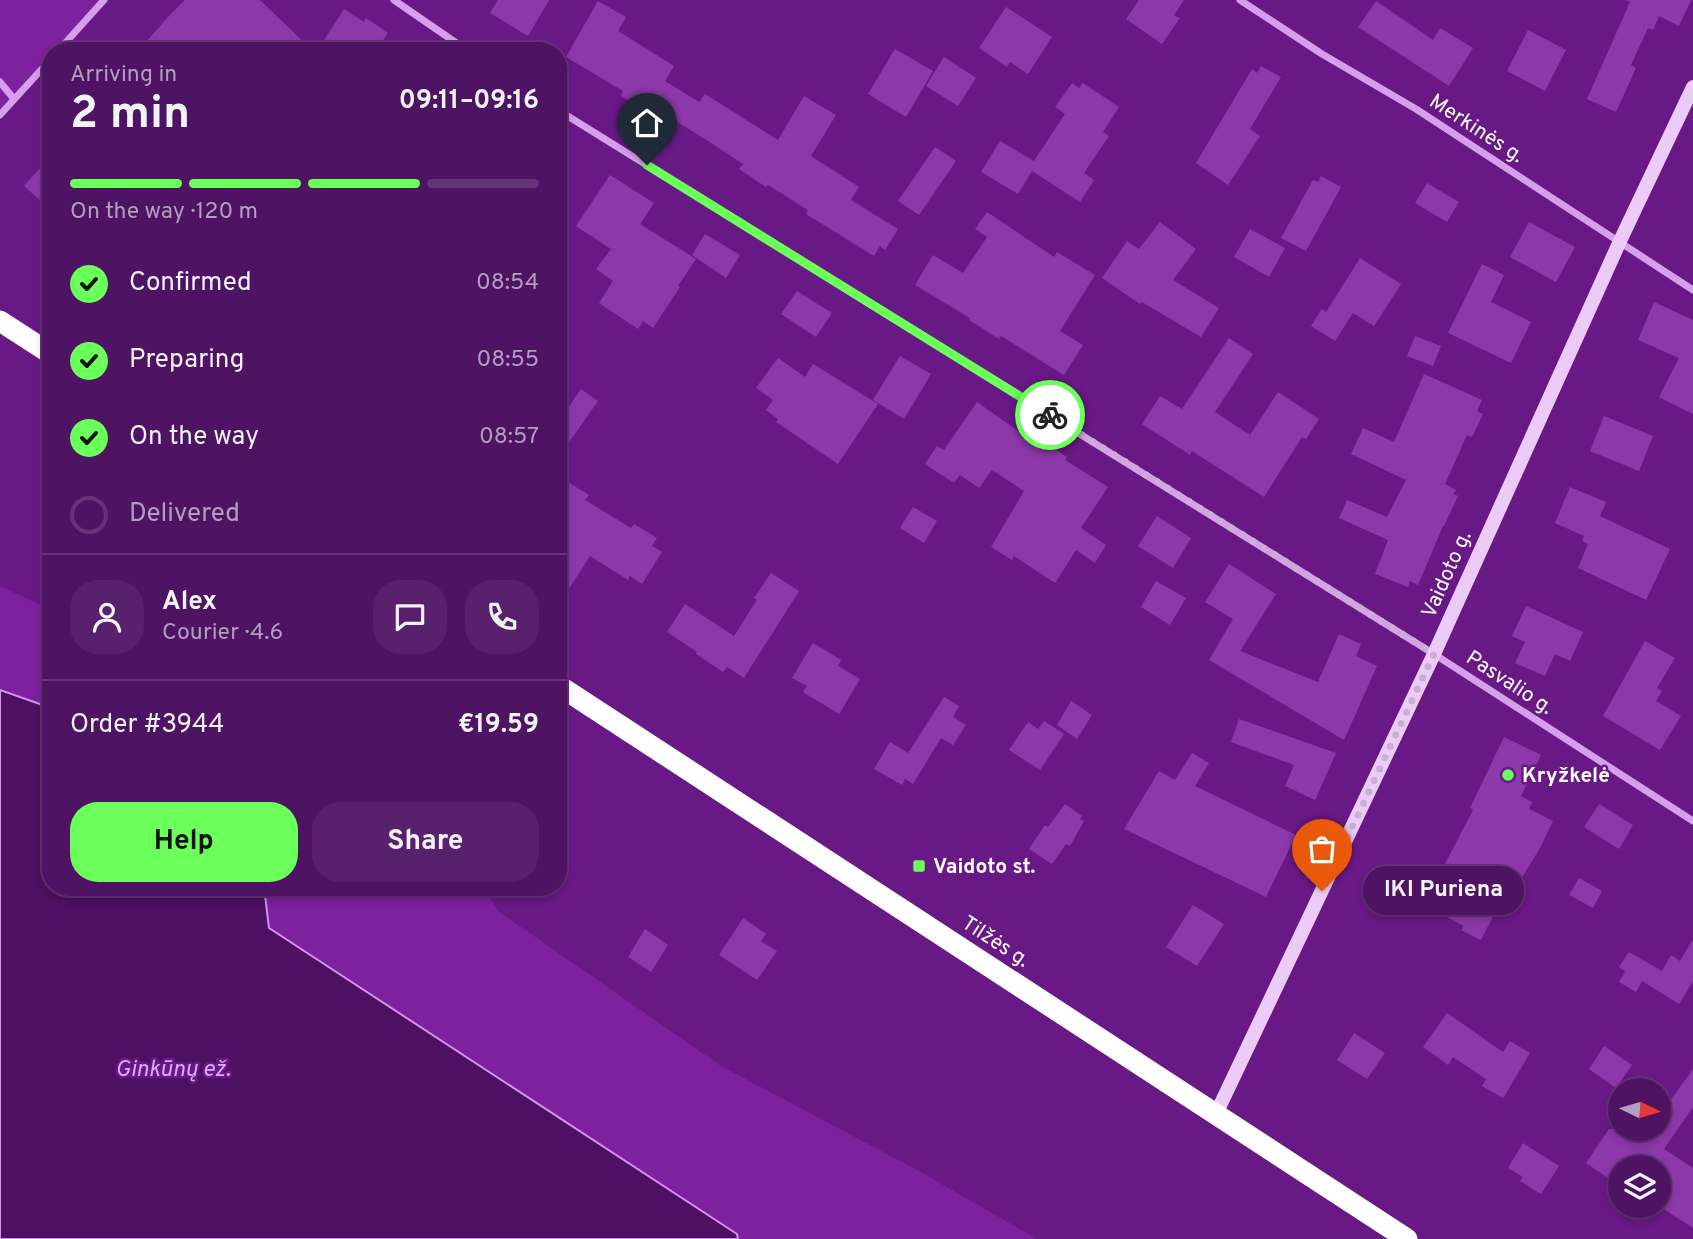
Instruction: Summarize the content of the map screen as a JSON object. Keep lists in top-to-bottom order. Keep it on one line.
{"streets":{"highway":["Tilžės g."],"main road":["Vaidoto g."],"street":["Merkinės g.","Pasvalio g."]},"crossings":[["Merkinės g.","Vaidoto g."],["Vaidoto g.","Pasvalio g."],["Vaidoto g.","Tilžės g."]],"water":["Ginkūnų ež."],"places":{"other":["Kryžkelė","IKI Puriena"],"transit":["Vaidoto st."]},"north":"right","page":{"heading":["2 min","Arriving in","09:11–09:16"],"panel":["Alex","Courier · 4.6","Order #3944","€19.59"],"bar":"On the way · 120 m","list":[["Confirmed","08:54"],["Preparing","08:55"],["On the way","08:57"],"Delivered"],"buttons":["Help","Share"],"bubble":"IKI Puriena"}}
